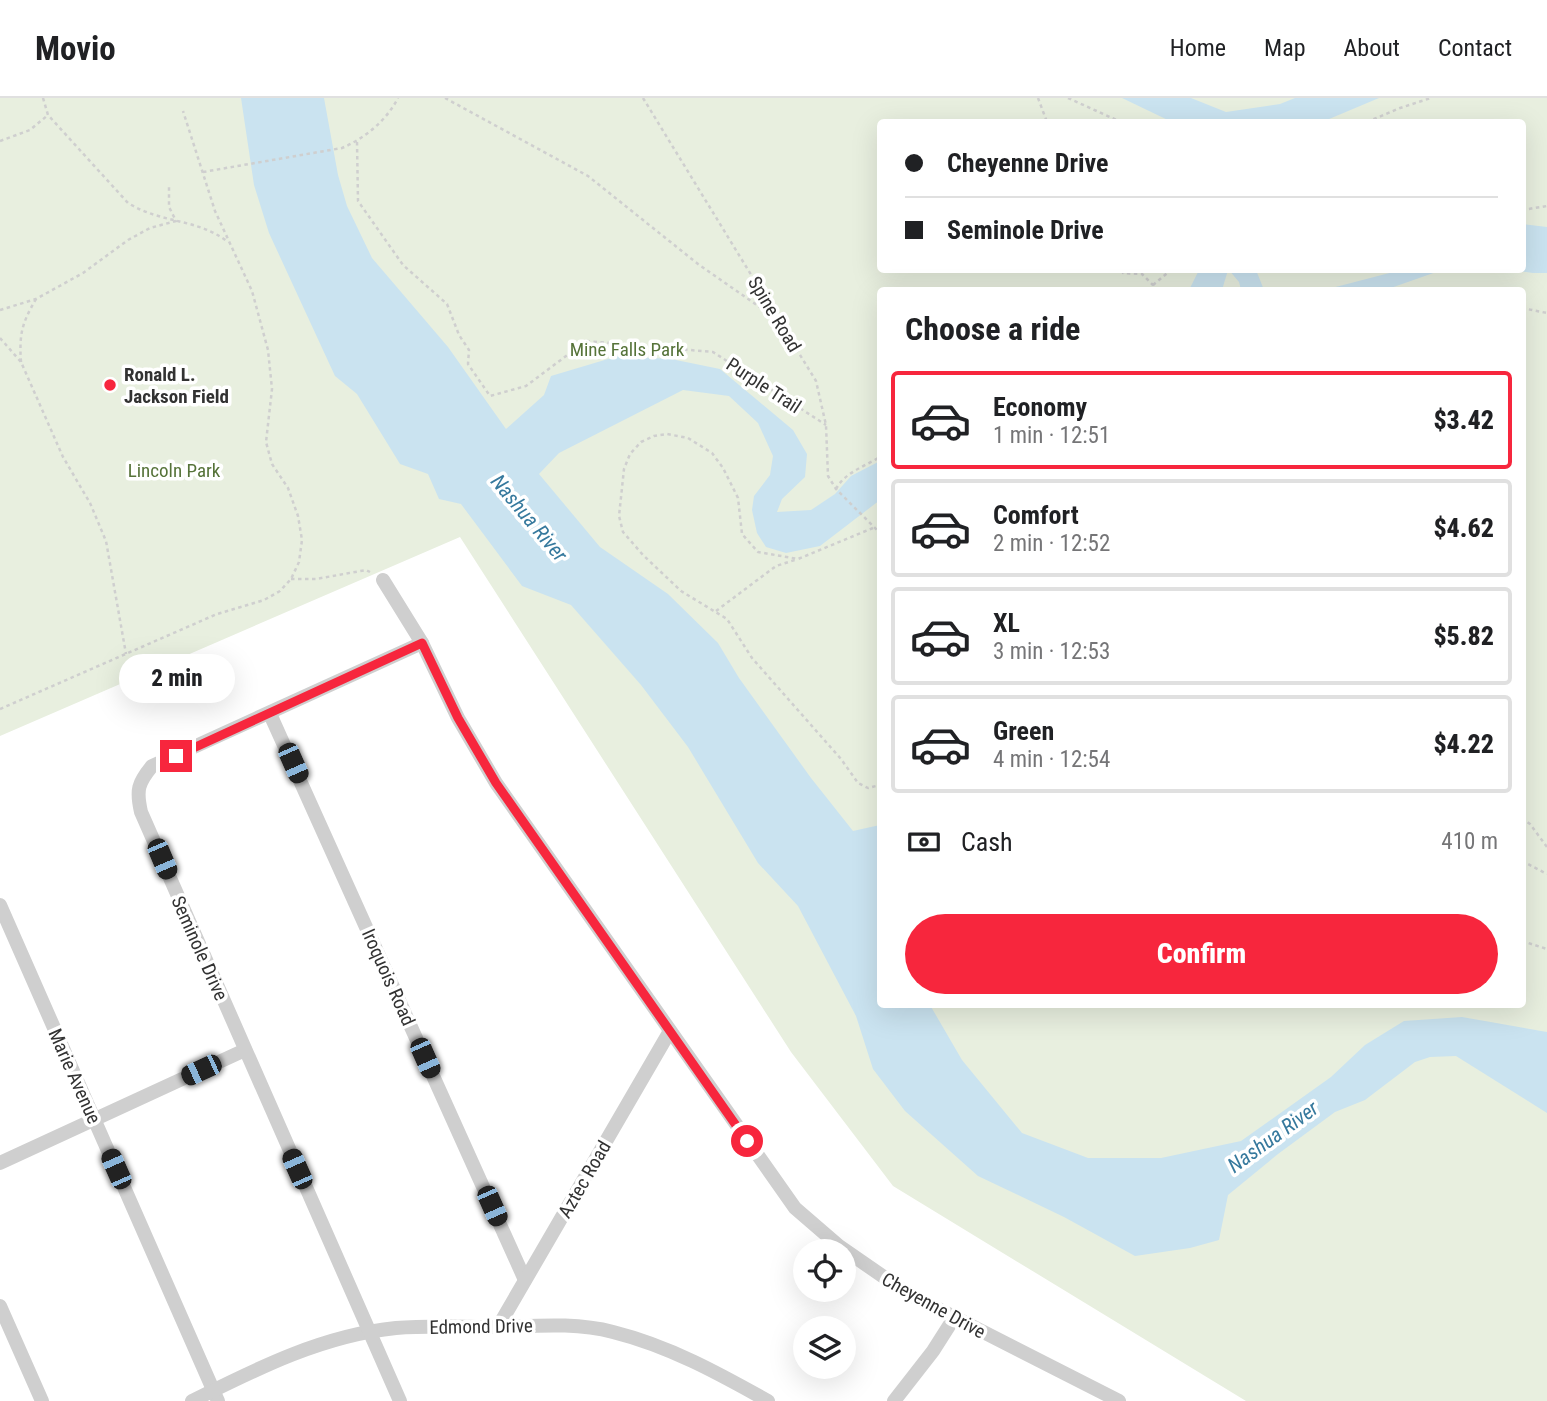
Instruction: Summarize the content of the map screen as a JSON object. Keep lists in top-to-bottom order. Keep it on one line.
{"streets":{"street":["Seminole Drive","Iroquois Road","Marie Avenue","Aztec Road","Cheyenne Drive","Edmond Drive"],"path":["Spine Road","Purple Trail"]},"crossings":[["Spine Road","Purple Trail"],["Seminole Drive","Iroquois Road"],["Seminole Drive","Cheyenne Drive"],["Seminole Drive","Edmond Drive"],["Iroquois Road","Aztec Road"],["Marie Avenue","Edmond Drive"],["Aztec Road","Cheyenne Drive"],["Aztec Road","Edmond Drive"]],"water":["Nashua River"],"parks":["Mine Falls Park","Lincoln Park"],"places":["Ronald L. Jackson Field"],"page":{"header":"Movio","nav":["Home","Map","About","Contact"],"banner":["Cheyenne Drive","Seminole Drive"],"heading":"Choose a ride","list":[{"name":"Economy","note":"1 min · 12:51","value":"$3.42"},{"name":"Comfort","note":"2 min · 12:52","value":"$4.62"},{"name":"XL","note":"3 min · 12:53","value":"$5.82"},{"name":"Green","note":"4 min · 12:54","value":"$4.22"}],"bubble":"2 min","pay":["Cash","410 m"],"buttons":"Confirm"}}
